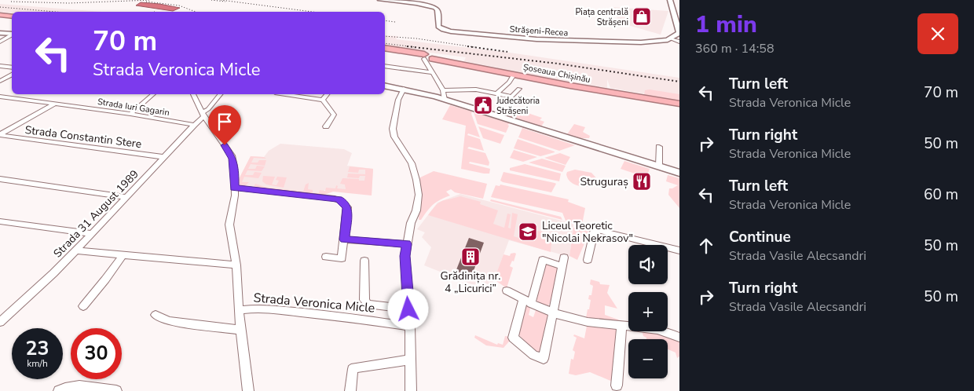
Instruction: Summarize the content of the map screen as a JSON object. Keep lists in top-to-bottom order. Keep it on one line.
{"streets":{"highway":["Șoseaua Chișinău"],"main road":["Strășeni-Recea"],"street":["Strada Iuri Gagarin","Strada Constantin Stere","Strada 31 August 1989","Strada Veronica Micle"]},"crossings":[["Strada Iuri Gagarin","Strada 31 August 1989"],["Strada Constantin Stere","Strada 31 August 1989"]],"places":{"shop":["Piața centrală Strășeni"],"public building":["Judecătoria Strășeni"],"restaurant":["Struguraș"],"school or university":["Liceul Teoretic \"Nicolai Nekrasov\""],"building":["Grădinița nr. 4 „Licurici”"]},"page":{"heading":["1 min","360 m · 14:58"],"turn":["70 m","Strada Veronica Micle"],"list":[{"name":"Turn left","note":"Strada Veronica Micle","value":"70 m"},{"name":"Turn right","note":"Strada Veronica Micle","value":"50 m"},{"name":"Turn left","note":"Strada Veronica Micle","value":"60 m"},{"name":"Continue","note":"Strada Vasile Alecsandri","value":"50 m"},{"name":"Turn right","note":"Strada Vasile Alecsandri","value":"50 m"}],"map_buttons":["+","−"],"speed":"23 km/h","limit":"30"}}
